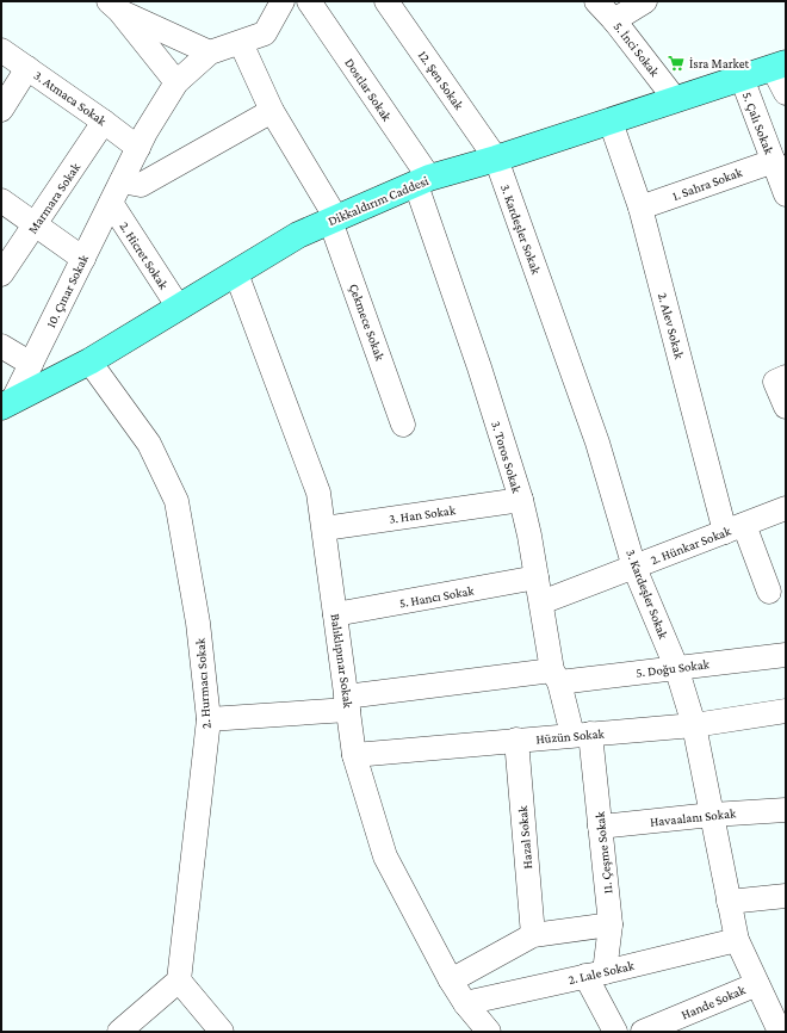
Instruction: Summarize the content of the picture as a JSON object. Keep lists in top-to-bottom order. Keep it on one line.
{"streets":{"main road":["Dikkaldırım Caddesi"],"street":["5. İnci Sokak","12. Şen Sokak","Dostlar Sokak","3. Atmaca Sokak","5. Çalı Sokak","1. Sahra Sokak","Marmara Sokak","3. Kardeşler Sokak","2. Hicret Sokak","10. Çınar Sokak","Çekmece Sokak","2. Alev Sokak","3. Toros Sokak","3. Han Sokak","2. Hünkar Sokak","5. Hancı Sokak","Balıklıpınar Sokak","5. Doğu Sokak","2. Hurmacı Sokak","Hüzün Sokak","Havaalanı Sokak","Hazal Sokak","11. Çeşme Sokak","2. Lale Sokak","Hande Sokak"]},"crossings":[["5. İnci Sokak","Dikkaldırım Caddesi"],["12. Şen Sokak","Dikkaldırım Caddesi"],["12. Şen Sokak","3. Kardeşler Sokak"],["Dostlar Sokak","Dikkaldırım Caddesi"],["Dostlar Sokak","3. Toros Sokak"],["3. Atmaca Sokak","Marmara Sokak"],["3. Atmaca Sokak","10. Çınar Sokak"],["5. Çalı Sokak","1. Sahra Sokak"],["5. Çalı Sokak","Dikkaldırım Caddesi"],["1. Sahra Sokak","2. Alev Sokak"],["Dikkaldırım Caddesi","3. Kardeşler Sokak"],["Dikkaldırım Caddesi","2. Hicret Sokak"],["Dikkaldırım Caddesi","10. Çınar Sokak"],["Dikkaldırım Caddesi","Çekmece Sokak"],["Dikkaldırım Caddesi","2. Alev Sokak"],["Dikkaldırım Caddesi","3. Toros Sokak"],["Dikkaldırım Caddesi","Balıklıpınar Sokak"],["Dikkaldırım Caddesi","2. Hurmacı Sokak"],["3. Kardeşler Sokak","2. Hünkar Sokak"],["3. Kardeşler Sokak","5. Doğu Sokak"],["3. Kardeşler Sokak","Hüzün Sokak"],["3. Kardeşler Sokak","Havaalanı Sokak"],["3. Kardeşler Sokak","2. Lale Sokak"],["3. Kardeşler Sokak","Hande Sokak"],["2. Hicret Sokak","10. Çınar Sokak"],["2. Alev Sokak","2. Hünkar Sokak"],["3. Toros Sokak","3. Han Sokak"],["3. Toros Sokak","2. Hünkar Sokak"],["3. Toros Sokak","5. Hancı Sokak"],["3. Toros Sokak","5. Doğu Sokak"],["3. Toros Sokak","Hüzün Sokak"],["3. Toros Sokak","11. Çeşme Sokak"],["3. Han Sokak","Balıklıpınar Sokak"],["5. Hancı Sokak","Balıklıpınar Sokak"],["Balıklıpınar Sokak","5. Doğu Sokak"],["Balıklıpınar Sokak","Hüzün Sokak"],["Balıklıpınar Sokak","2. Lale Sokak"],["5. Doğu Sokak","2. Hurmacı Sokak"],["Hüzün Sokak","Hazal Sokak"],["Hüzün Sokak","11. Çeşme Sokak"],["Havaalanı Sokak","11. Çeşme Sokak"],["11. Çeşme Sokak","2. Lale Sokak"]],"places":{"supermarket":["İsra Market"]}}
